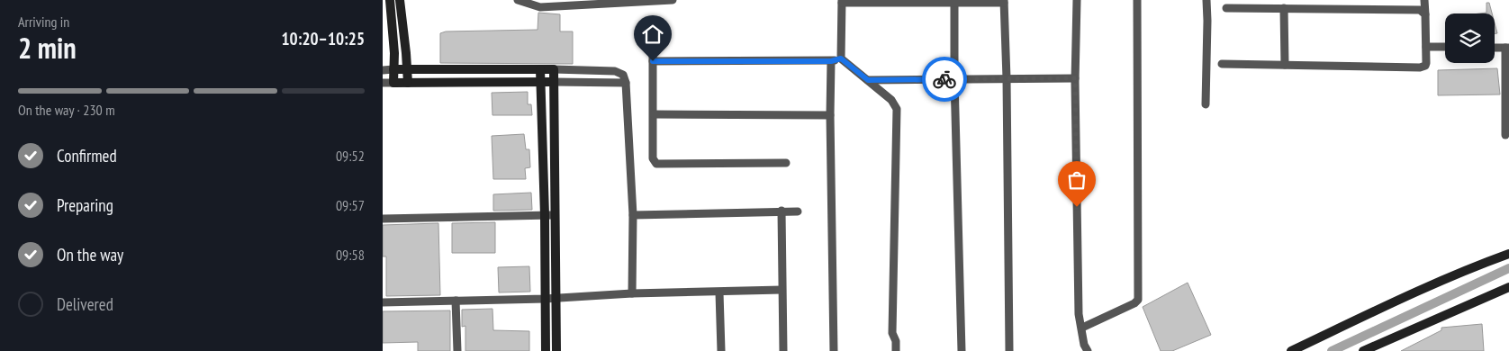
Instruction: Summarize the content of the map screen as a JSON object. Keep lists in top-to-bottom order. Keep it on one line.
{"page":{"heading":["2 min","Arriving in","10:20–10:25"],"bar":"On the way · 230 m","list":[["Confirmed","09:52"],["Preparing","09:57"],["On the way","09:58"],"Delivered"]}}
